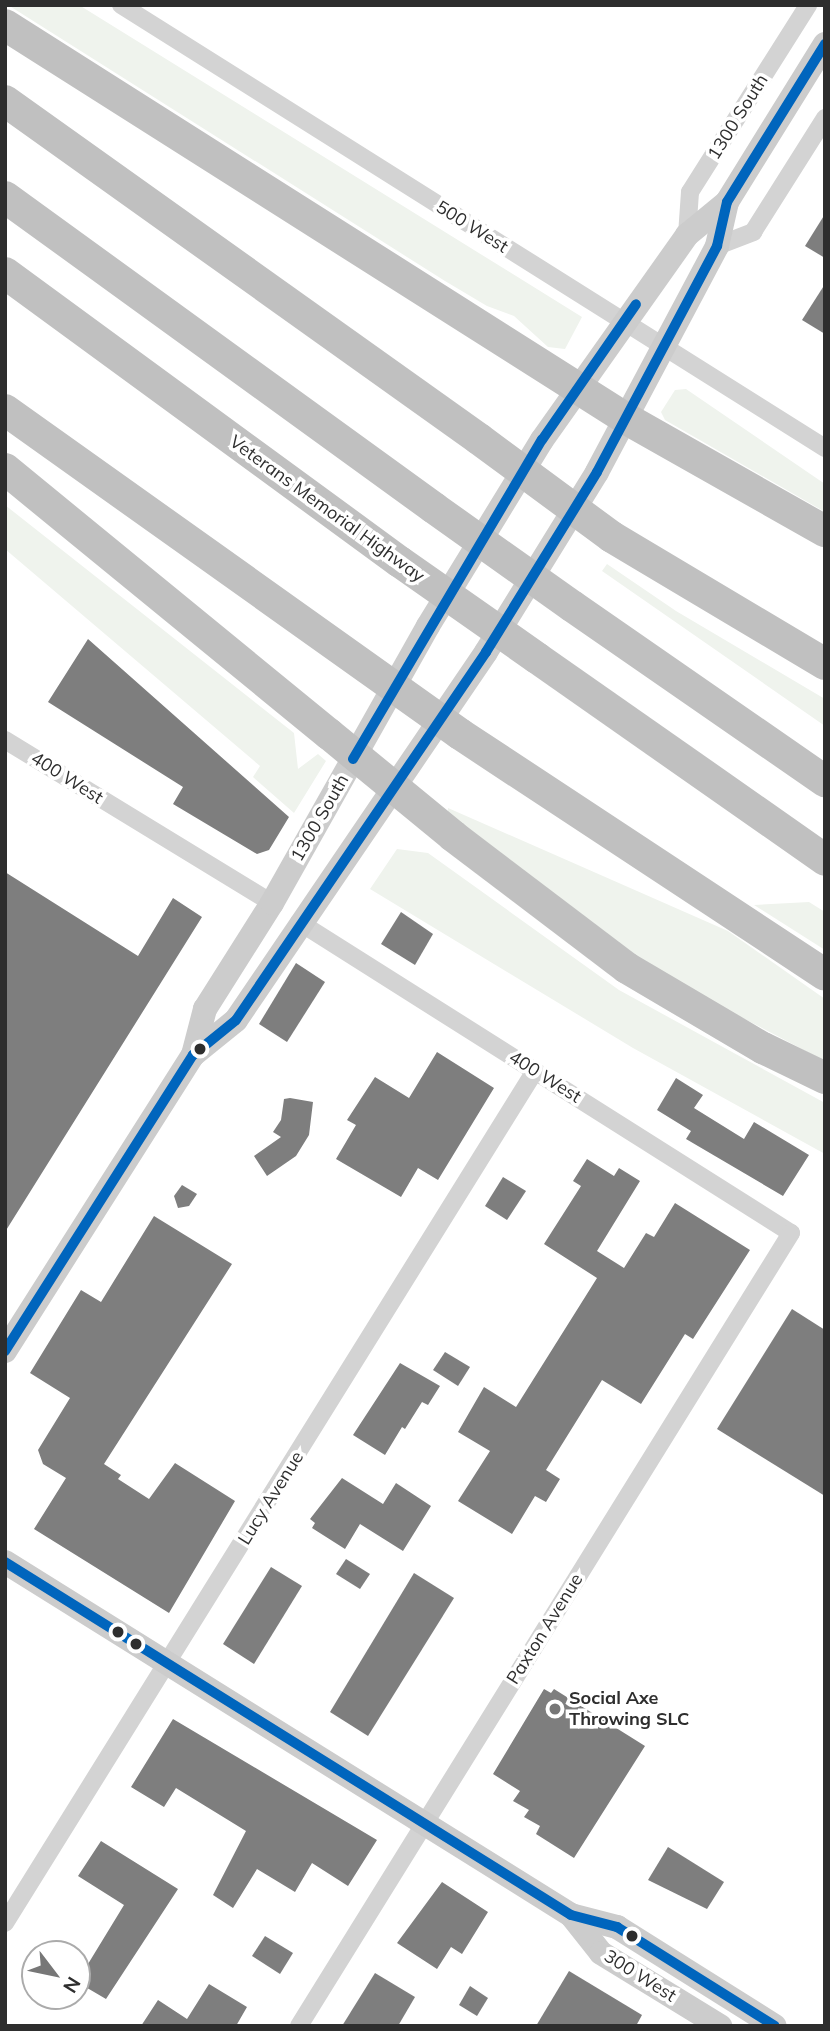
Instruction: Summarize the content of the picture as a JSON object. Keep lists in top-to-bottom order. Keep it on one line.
{"streets":{"highway":["Veterans Memorial Highway"],"main road":["1300 South","300 West"],"street":["500 West","400 West","Lucy Avenue","Paxton Avenue"]},"crossings":[["1300 South","500 West"],["1300 South","400 West"],["400 West","Lucy Avenue"],["400 West","Paxton Avenue"],["Lucy Avenue","300 West"],["Paxton Avenue","300 West"]],"places":["Social Axe Throwing SLC"],"north":"bottom right"}
